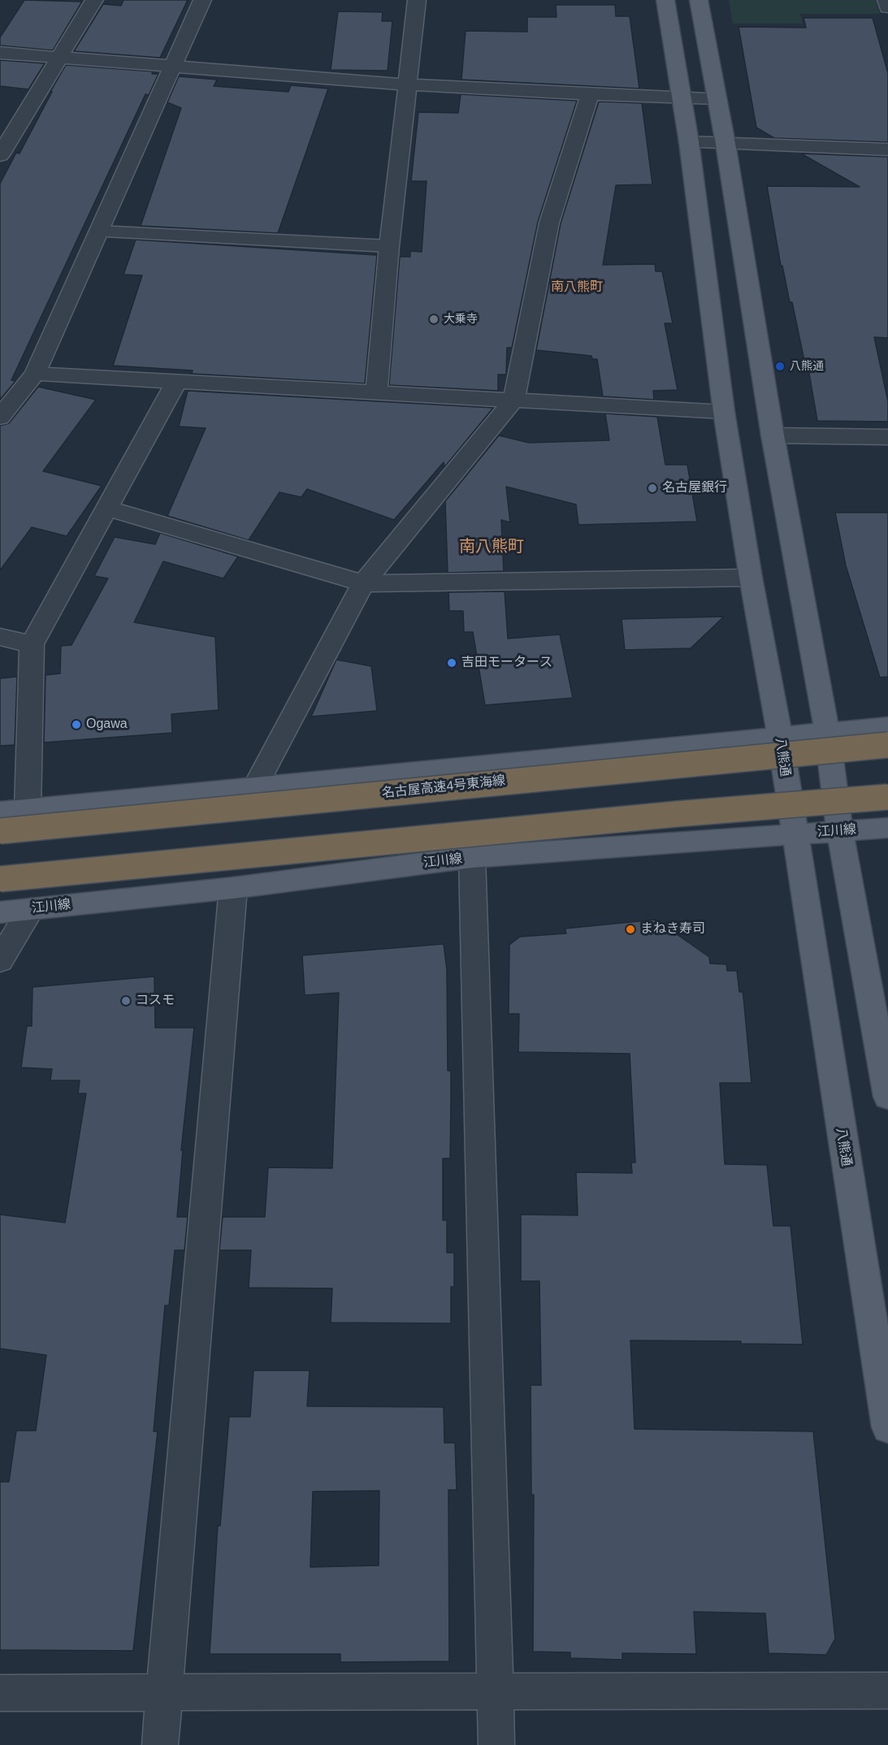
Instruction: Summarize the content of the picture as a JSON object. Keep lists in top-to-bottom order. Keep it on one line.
{"streets":{"highway":["名古屋高速4号東海線"],"main road":["八熊通","江川線"]},"crossings":[["八熊通","江川線"]],"districts":["南八熊町","南八熊町"],"places":["大乗寺","八熊通","名古屋銀行","吉田モータース","Ogawa","まねき寿司","コスモ"]}
